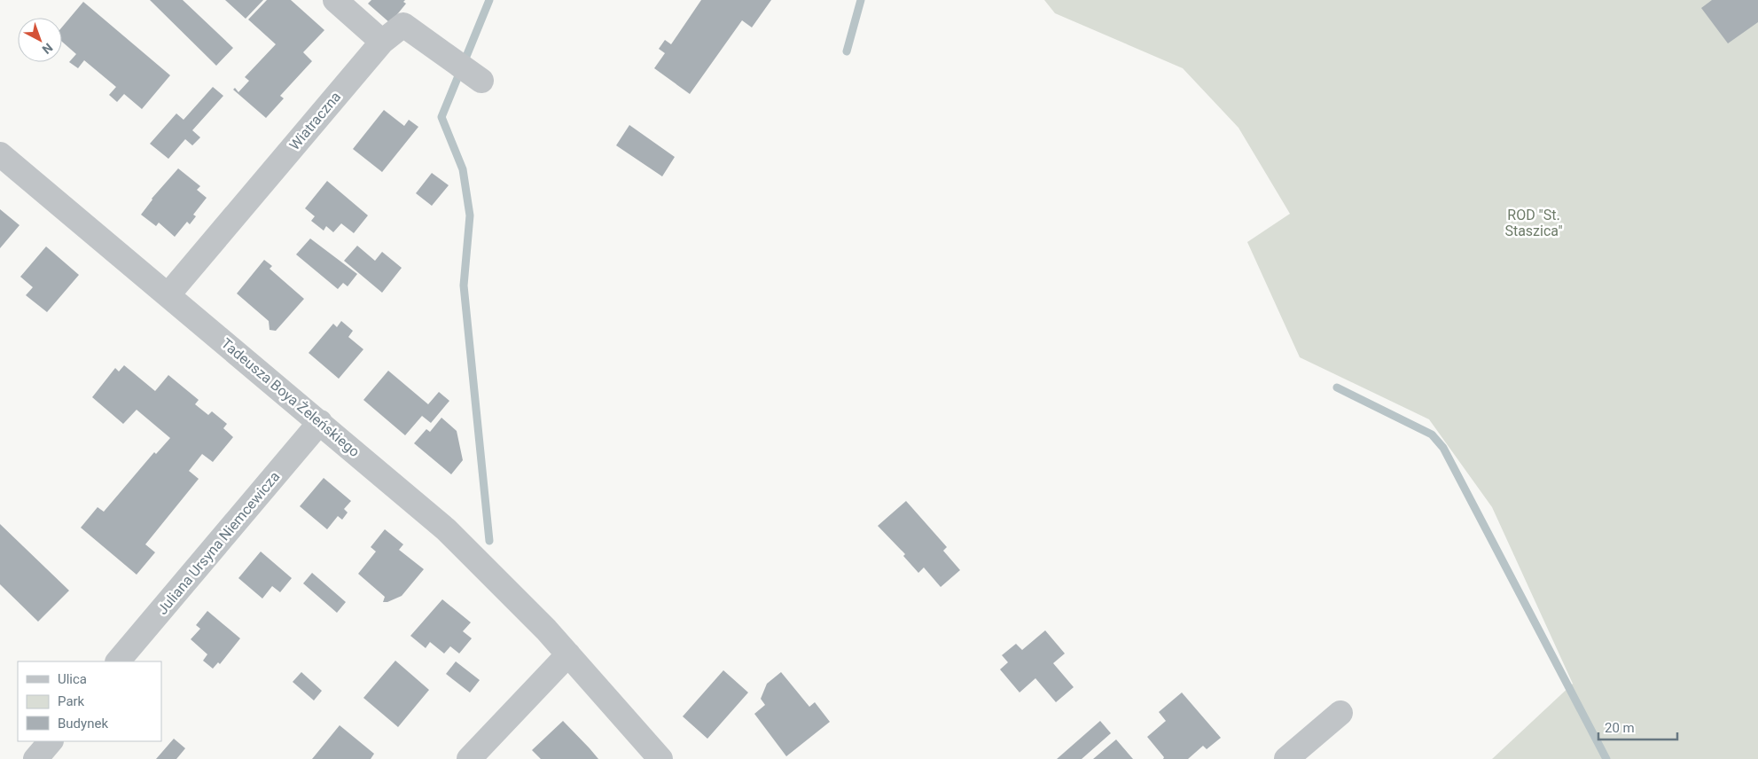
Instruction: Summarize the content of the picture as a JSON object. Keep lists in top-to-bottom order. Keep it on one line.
{"streets":{"street":["Wiatraczna","Tadeusza Boya Żeleńskiego","Juliana Ursyna Niemcewicza"]},"crossings":[["Wiatraczna","Tadeusza Boya Żeleńskiego"],["Tadeusza Boya Żeleńskiego","Juliana Ursyna Niemcewicza"]],"parks":["ROD \"St. Staszica\""],"legend":["Ulica","Park","Budynek"],"scale_bar":"20 m","north":"bottom right"}
